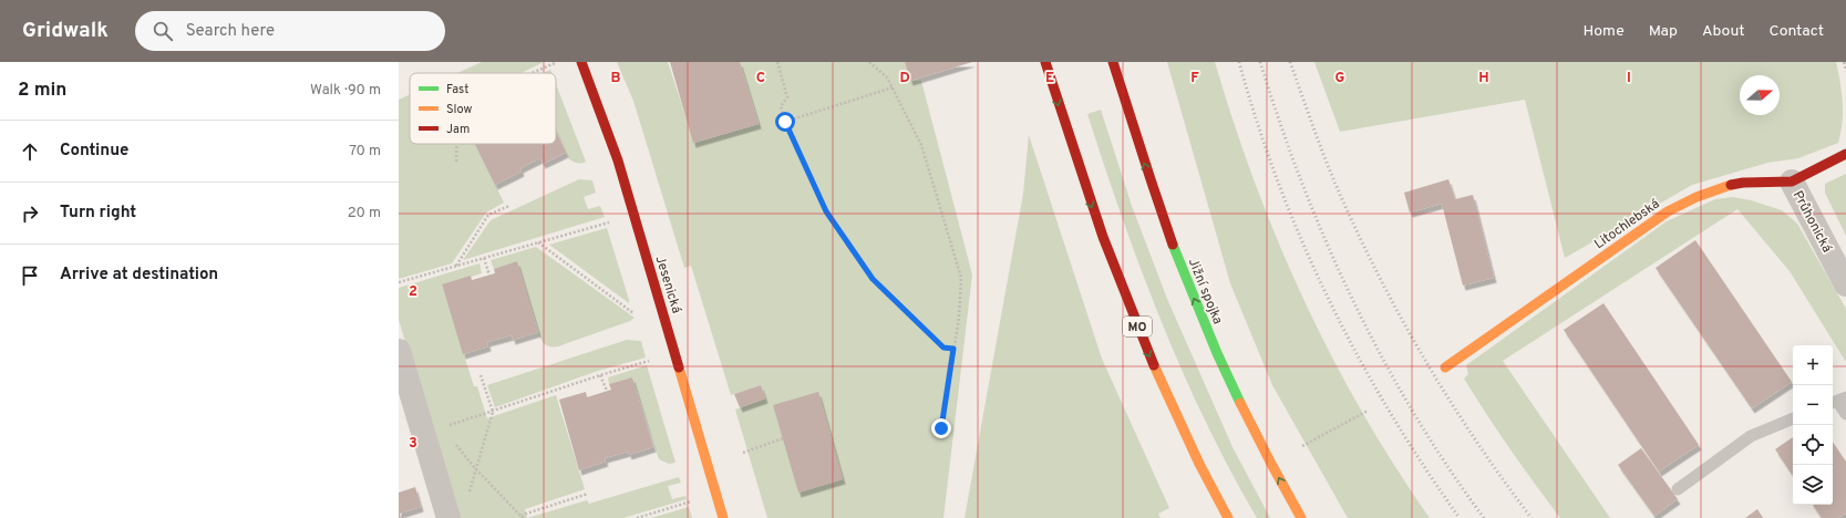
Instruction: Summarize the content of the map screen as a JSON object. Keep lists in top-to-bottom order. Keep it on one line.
{"streets":{"main road":["Litochlebská","Jesenická","Jižní spojka","MO"],"street":["Průhonická"]},"crossings":[["Průhonická","Litochlebská"]],"legend":["Fast","Slow","Jam"],"north":"right","page":{"header":"Gridwalk","search":"Search here","nav":["Home","Map","About","Contact"],"heading":["2 min","Walk · 90 m"],"list":[["Continue","70 m"],["Turn right","20 m"],"Arrive at destination"],"map_buttons":["+","−"]},"grid":{"columns":["B","C","D","E","F","G","H","I"],"rows":["2","3"]}}
